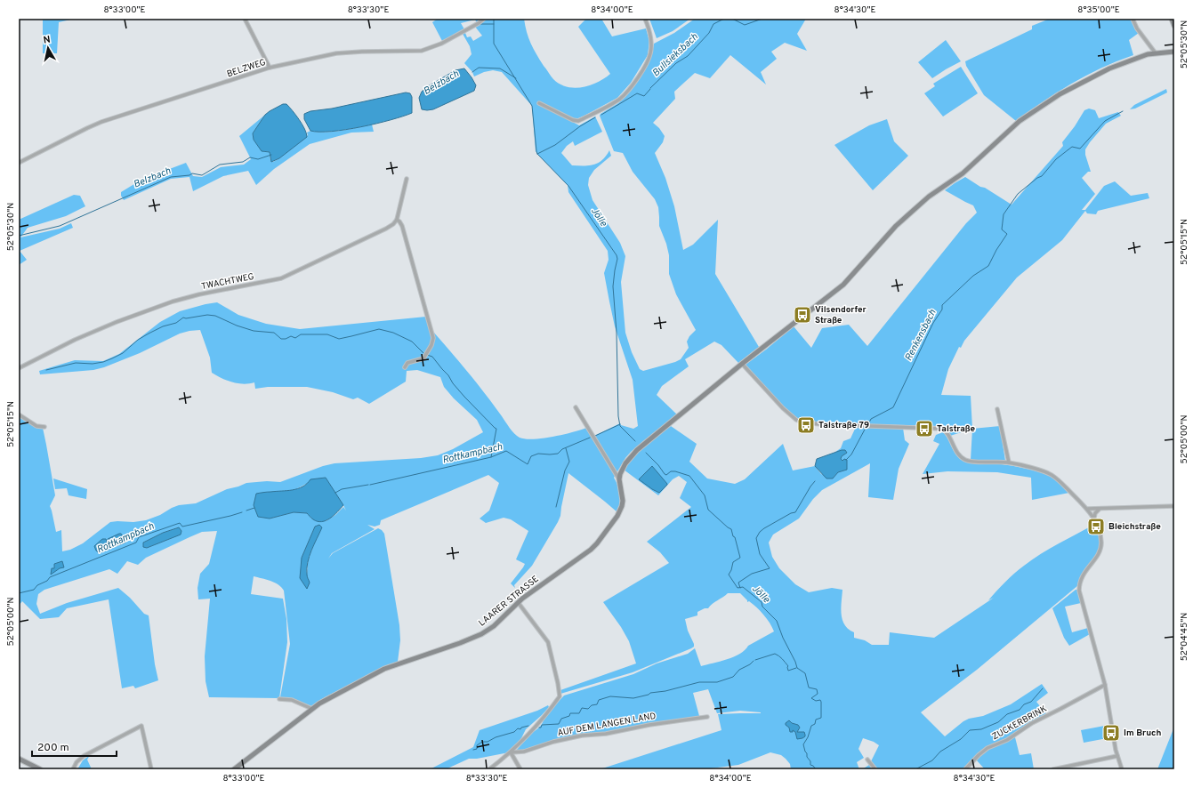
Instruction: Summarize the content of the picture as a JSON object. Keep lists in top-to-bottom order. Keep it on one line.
{"streets":{"street":["BELZWEG","TWACHTWEG","LAARER STRASSE","ZUCKERBRINK","AUF DEM LANGEN LAND"]},"water":["Bullsieksbach","Belzbach","Jölle","Renkensbach","Rottkampbach"],"places":{"bus stop":["Vilsendorfer Straße","Talstraße 79","Talstraße","Bleichstraße","Im Bruch"]},"scale_bar":"200 m","north":"top","coordinates":["8°33'00\"E","8°33'30\"E","8°34'00\"E","8°34'30\"E","8°35'00\"E","52°05'30\"N","52°05'15\"N","52°05'00\"N","52°04'45\"N"]}
